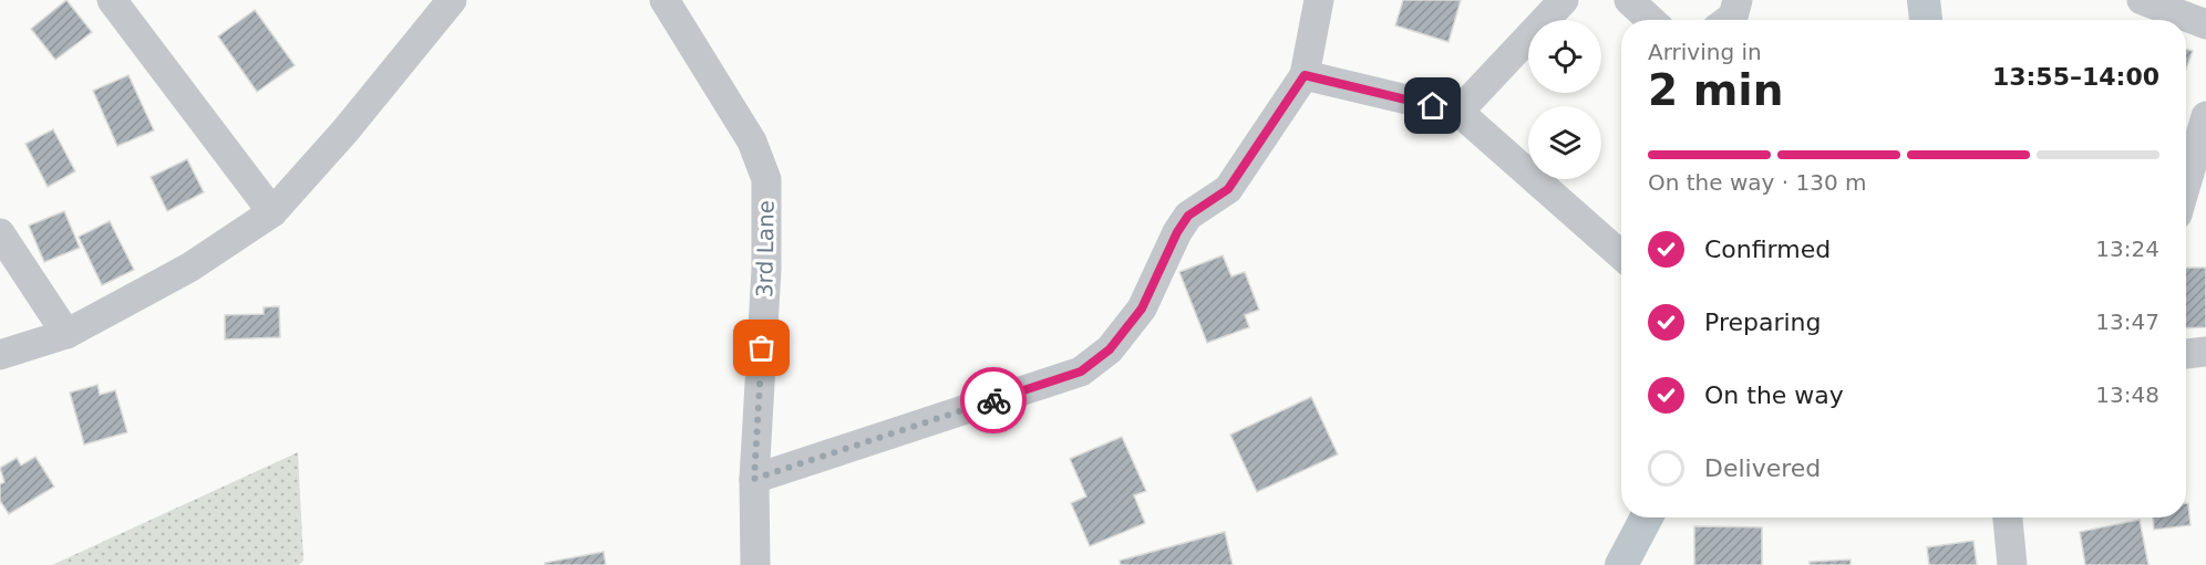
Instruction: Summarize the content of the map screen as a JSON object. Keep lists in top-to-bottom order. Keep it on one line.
{"streets":{"street":["3rd Lane"]},"page":{"heading":["2 min","Arriving in","13:55–14:00"],"bar":"On the way · 130 m","list":[["Confirmed","13:24"],["Preparing","13:47"],["On the way","13:48"],"Delivered"]}}
